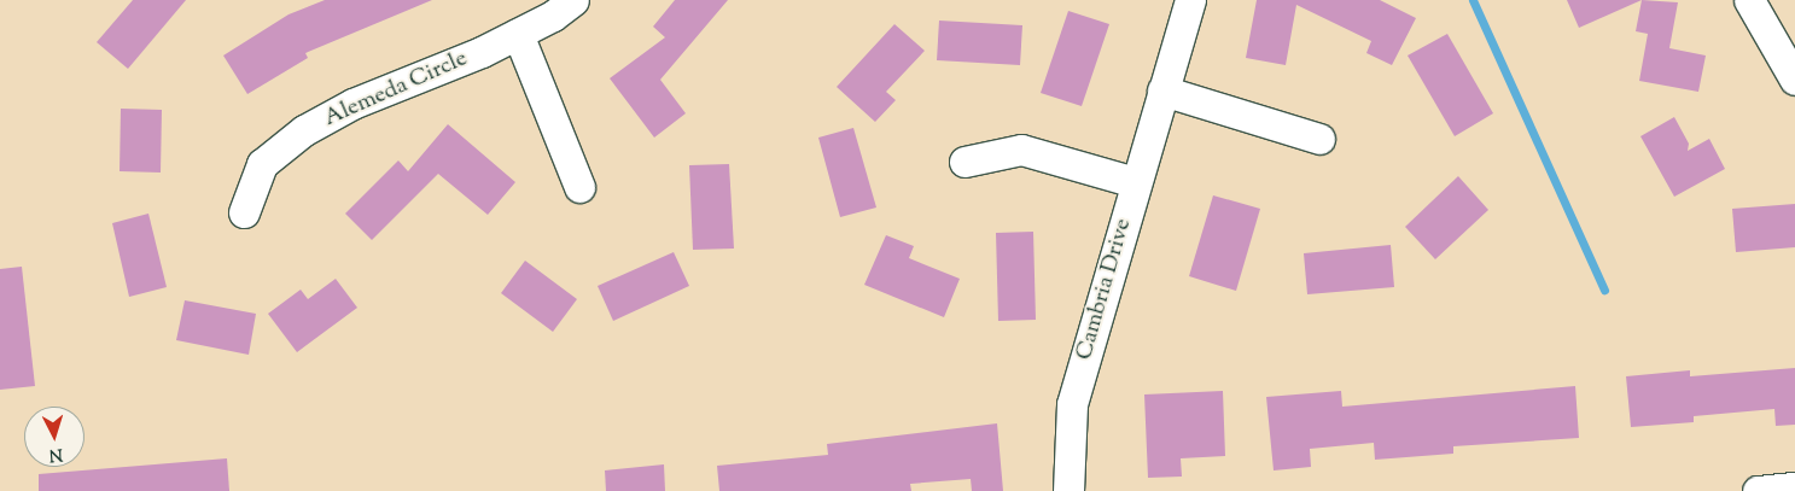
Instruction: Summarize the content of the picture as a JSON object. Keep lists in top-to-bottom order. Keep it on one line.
{"streets":{"street":["Alemeda Circle","Cambria Drive"]},"north":"bottom"}
